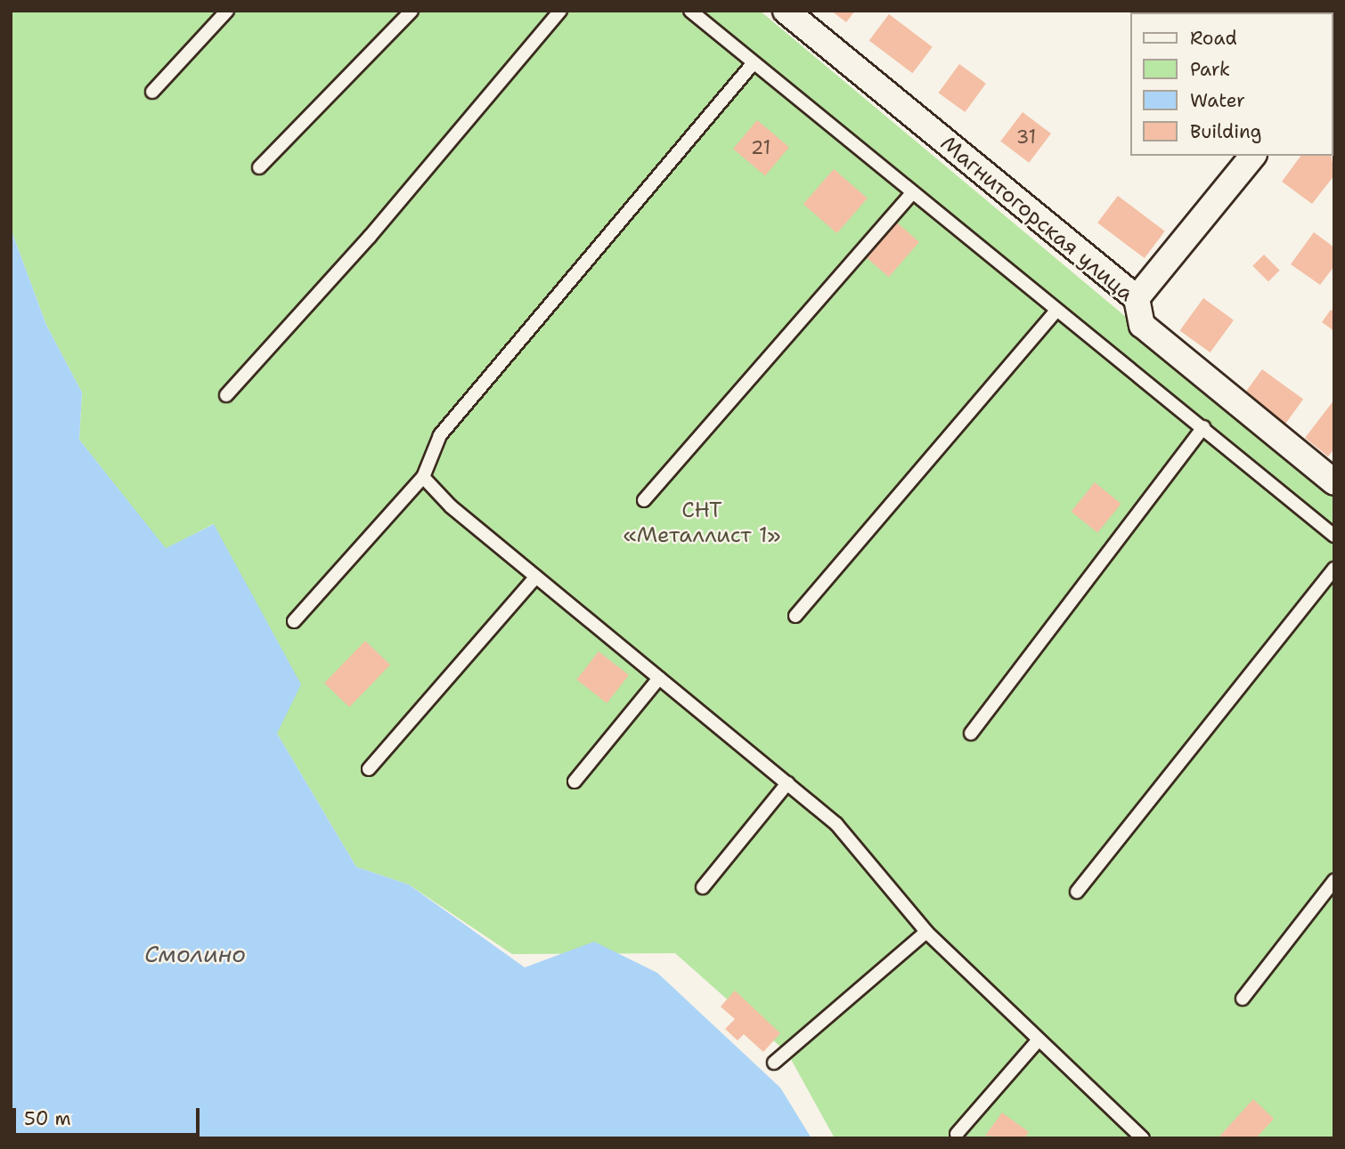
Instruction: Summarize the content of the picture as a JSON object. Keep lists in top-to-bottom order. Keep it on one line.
{"streets":{"street":["Магнитогорская улица"]},"water":["Смолино"],"parks":["СНТ «Металлист 1»"],"house_numbers":["31","21"],"legend":["Road","Park","Water","Building"],"scale_bar":"50 m"}
